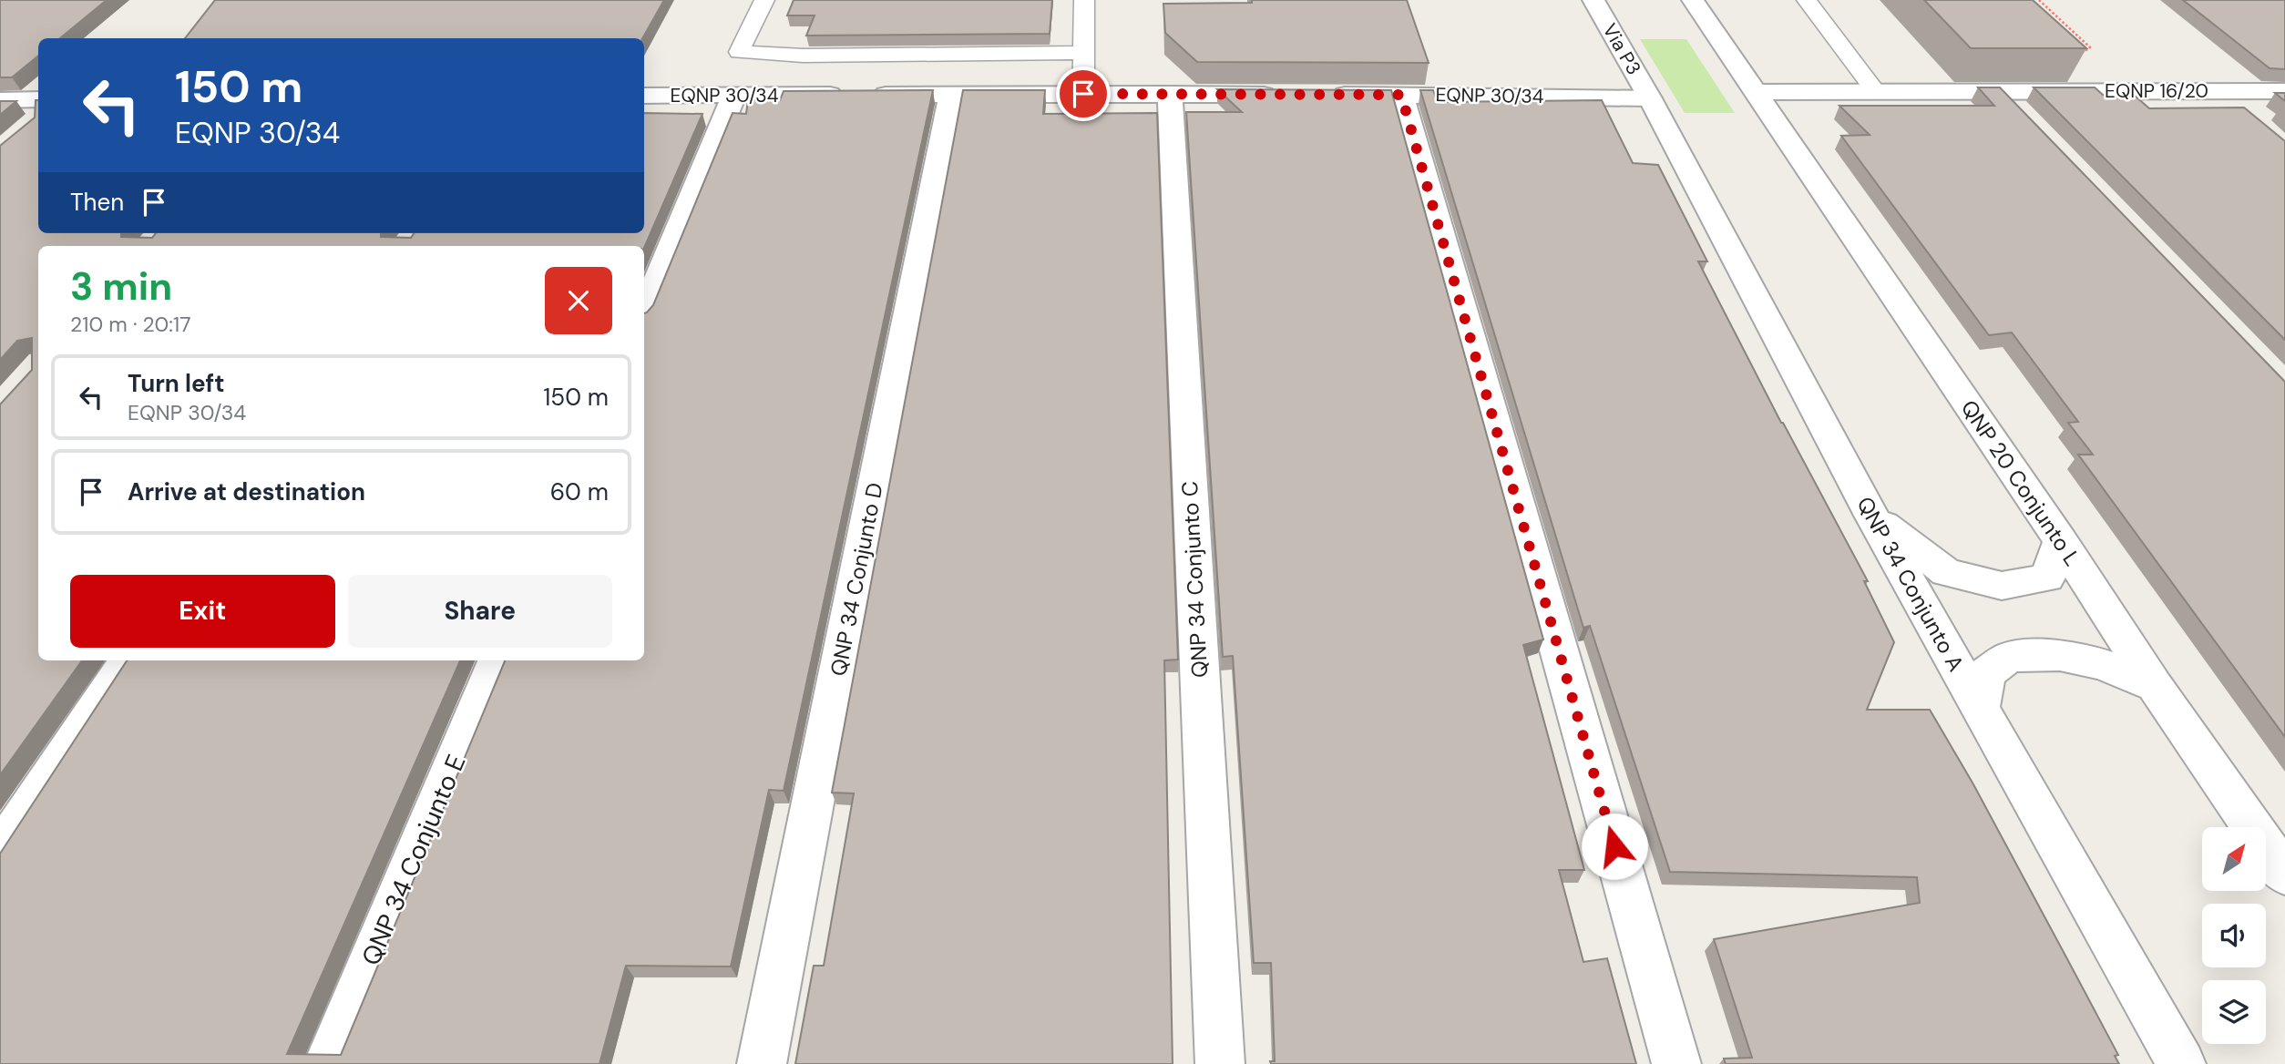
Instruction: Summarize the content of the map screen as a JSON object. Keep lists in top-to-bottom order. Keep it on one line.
{"streets":{"street":["Via P3","EQNP 16/20","EQNP 30/34","QNP 20 Conjunto L","QNP 34 Conjunto D","QNP 34 Conjunto C","QNP 34 Conjunto A","QNP 34 Conjunto E"]},"crossings":[["Via P3","EQNP 30/34"],["Via P3","QNP 34 Conjunto A"],["EQNP 16/20","QNP 20 Conjunto L"],["EQNP 30/34","QNP 34 Conjunto D"],["EQNP 30/34","QNP 34 Conjunto C"],["EQNP 30/34","QNP 34 Conjunto A"]],"north":"top right","page":{"turn":["150 m","EQNP 30/34"],"then":"Then","heading":["3 min","210 m · 20:17"],"list":[{"name":"Turn left","note":"EQNP 30/34","value":"150 m"},{"name":"Arrive at destination","value":"60 m"}],"buttons":["Exit","Share"]}}
